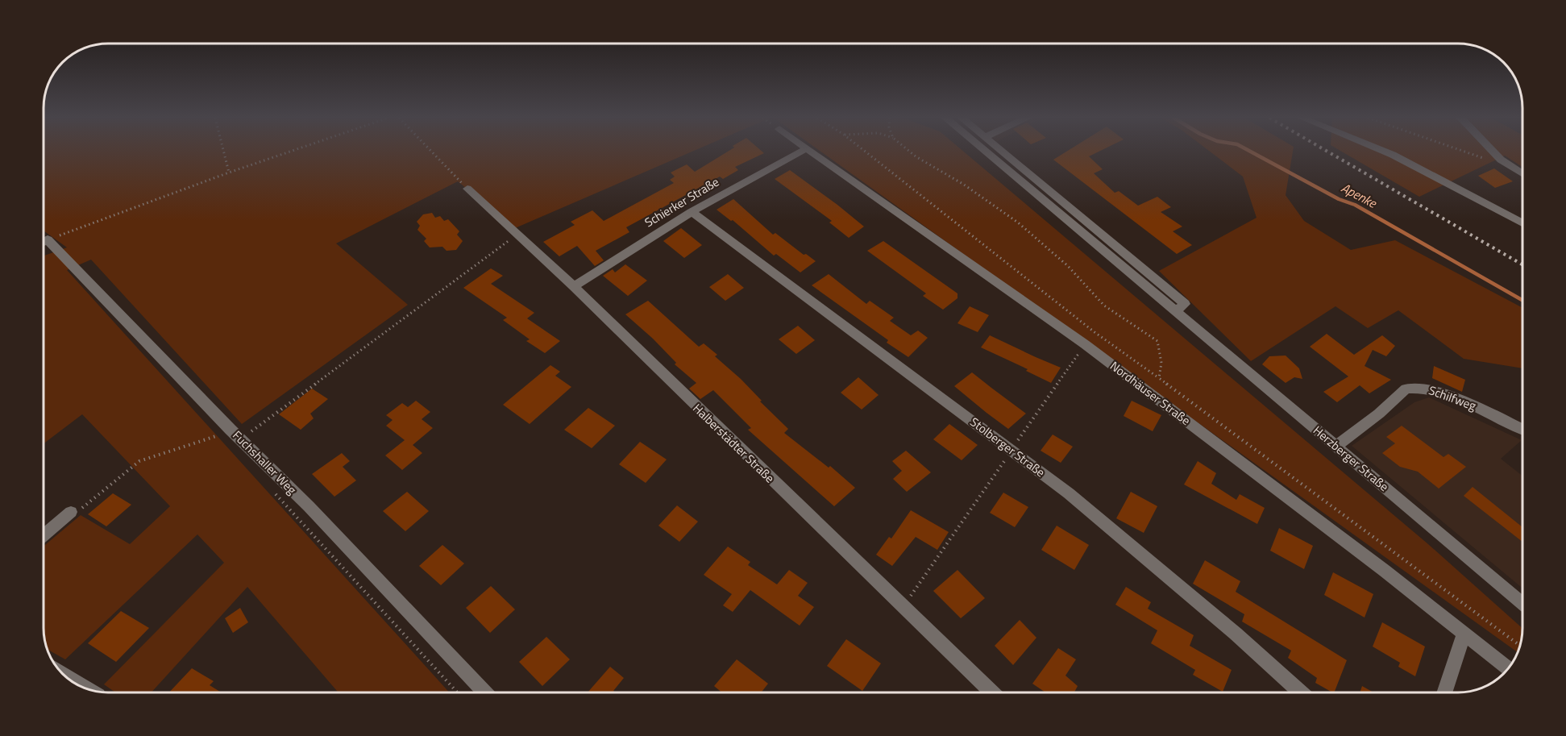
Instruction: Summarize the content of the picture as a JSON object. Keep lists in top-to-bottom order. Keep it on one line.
{"streets":{"street":["Schierker Straße","Nordhäuser Straße","Schilfweg","Halberstädter Straße","Stolberger Straße","Herzberger Straße","Fuchshaller Weg"]},"crossings":[["Schierker Straße","Halberstädter Straße"],["Schierker Straße","Stolberger Straße"],["Schilfweg","Herzberger Straße"]],"water":["Apenke"]}
